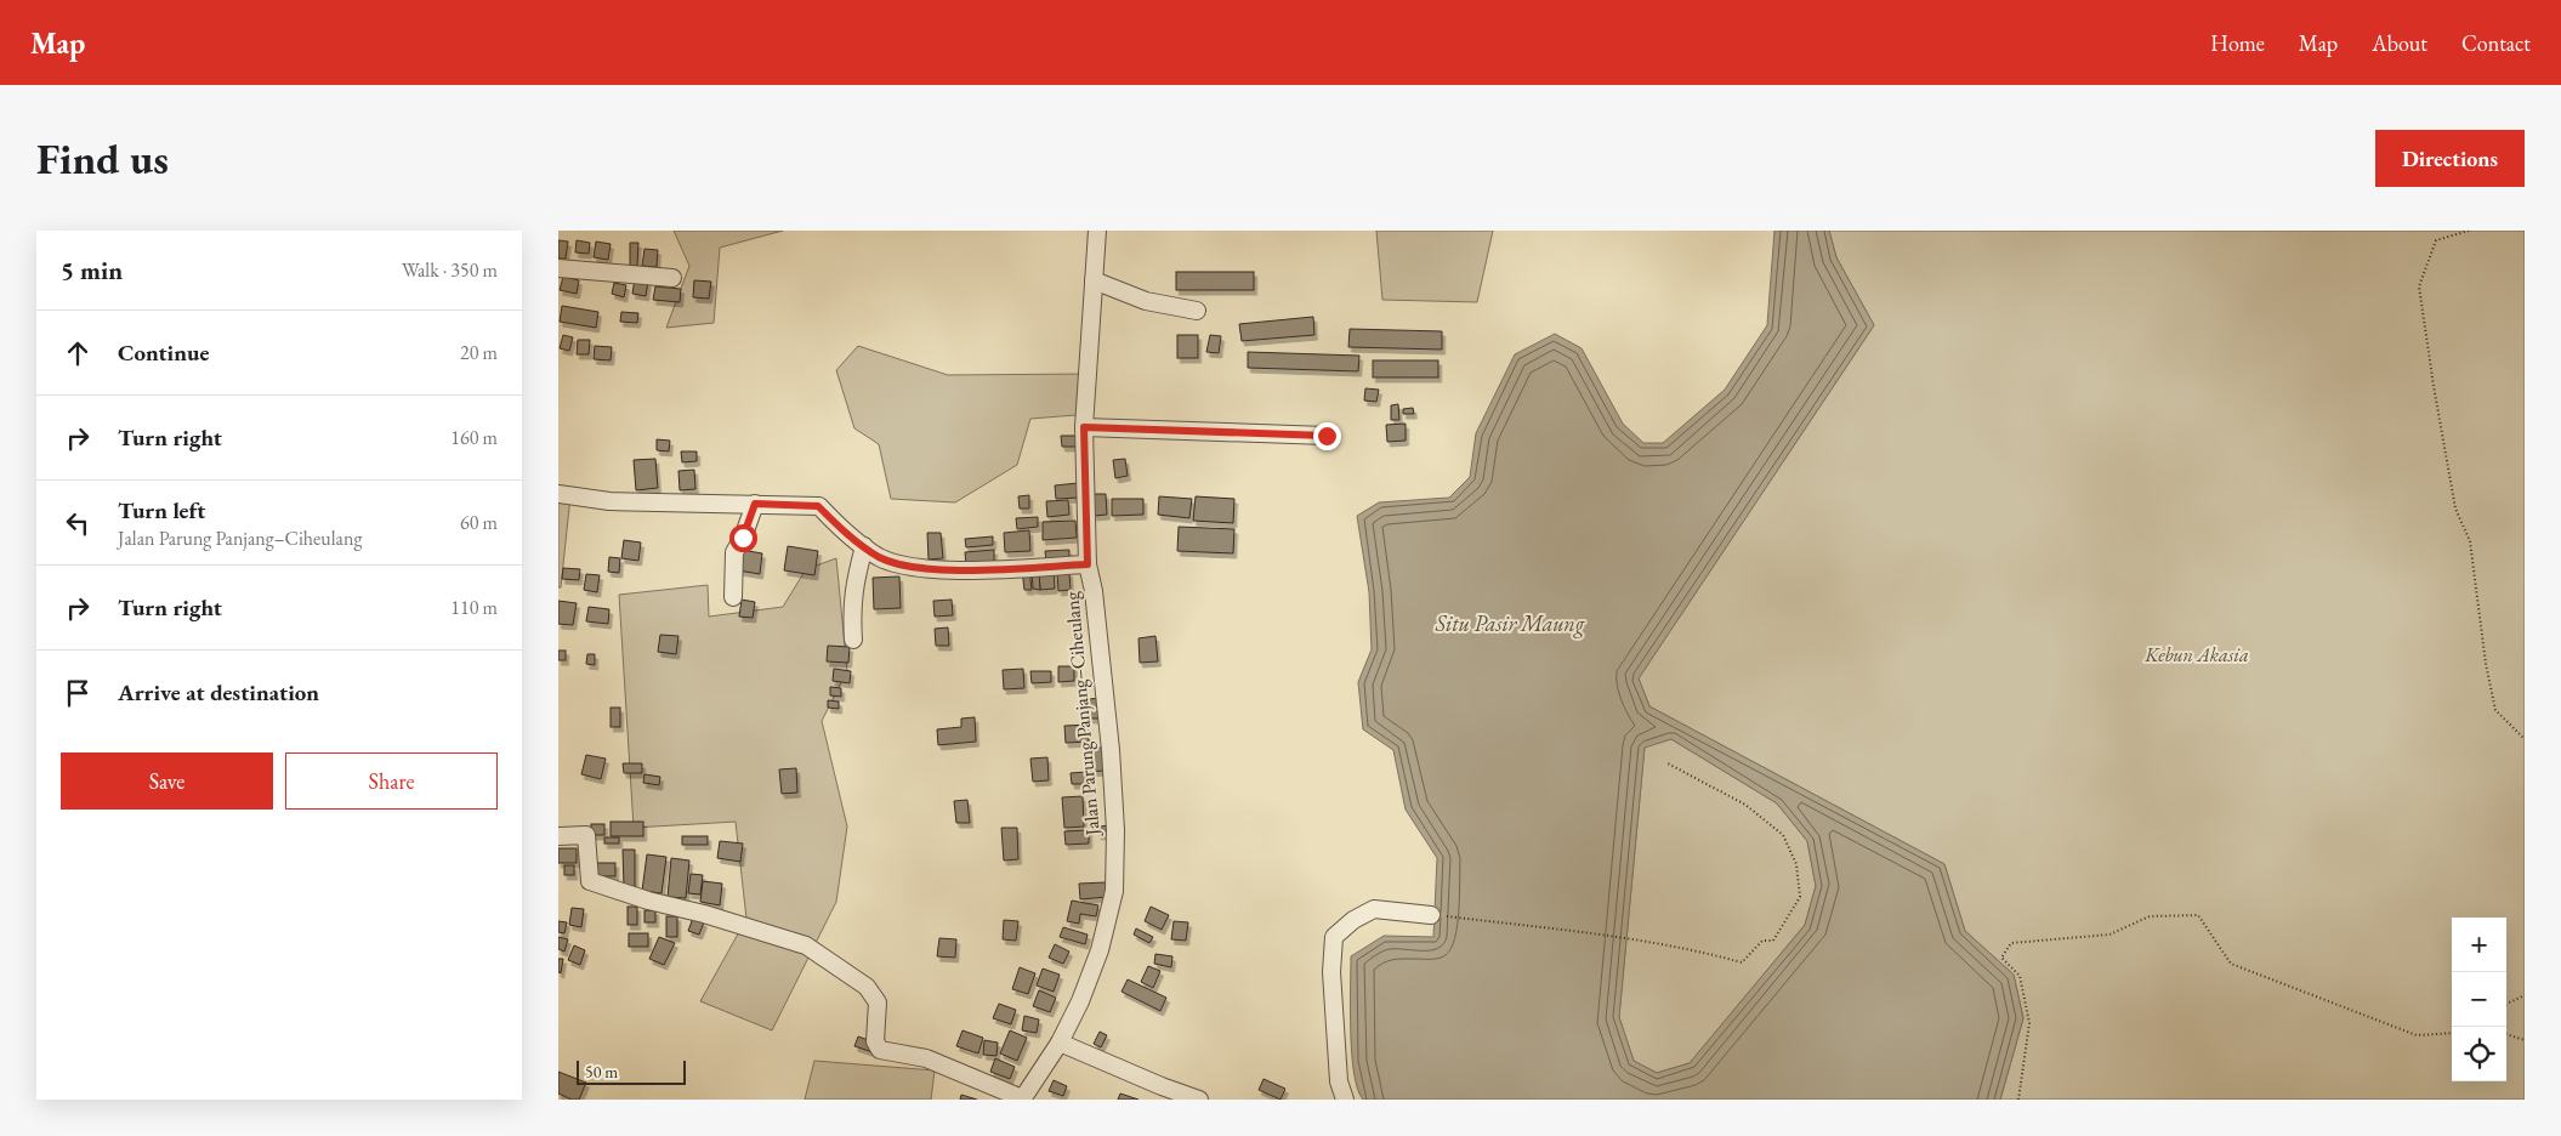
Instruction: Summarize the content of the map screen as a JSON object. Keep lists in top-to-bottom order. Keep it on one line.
{"streets":{"street":["Jalan Parung Panjang–Ciheulang"]},"water":["Situ Pasir Maung"],"parks":["Kebun Akasia"],"scale_bar":"50 m","page":{"header":"Map","nav":["Home","Map","About","Contact"],"buttons":["Directions",["Save","Share"]],"title":"Find us","heading":["5 min","Walk · 350 m"],"list":[["Continue","20 m"],["Turn right","160 m"],["Turn left","Jalan Parung Panjang–Ciheulang","60 m"],["Turn right","110 m"],"Arrive at destination"],"map_buttons":["+","−"],"scale":"50 m"}}
